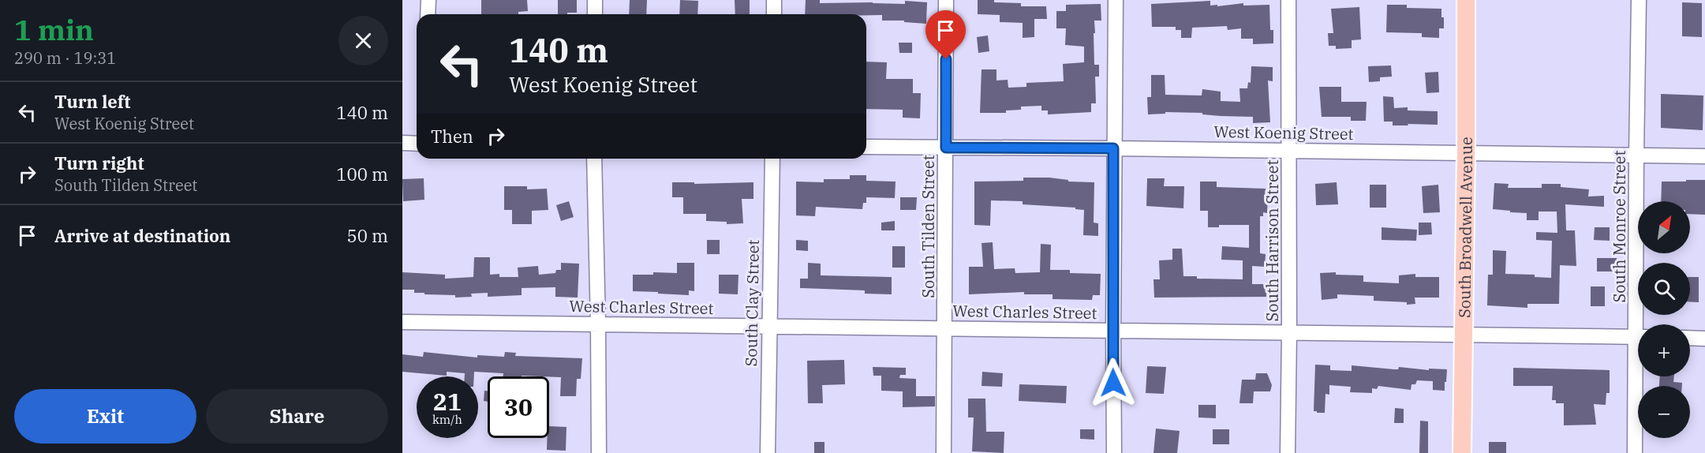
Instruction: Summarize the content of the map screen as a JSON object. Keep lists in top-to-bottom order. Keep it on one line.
{"streets":{"main road":["South Broadwell Avenue"],"street":["West Koenig Street","South Tilden Street","South Monroe Street","South Harrison Street","South Clay Street","West Charles Street"]},"crossings":[["West Koenig Street","South Tilden Street"],["West Koenig Street","South Broadwell Avenue"],["West Koenig Street","South Monroe Street"],["West Koenig Street","South Harrison Street"],["South Tilden Street","West Charles Street"],["South Broadwell Avenue","West Charles Street"],["South Harrison Street","West Charles Street"],["South Clay Street","West Charles Street"]],"north":"top right","page":{"heading":["1 min","290 m · 19:31"],"turn":["140 m","West Koenig Street"],"list":[{"name":"Turn left","note":"West Koenig Street","value":"140 m"},{"name":"Turn right","note":"South Tilden Street","value":"100 m"},{"name":"Arrive at destination","value":"50 m"}],"then":"Then","map_buttons":["+","−"],"speed":"21 km/h","limit":"30","buttons":["Exit","Share"]}}
